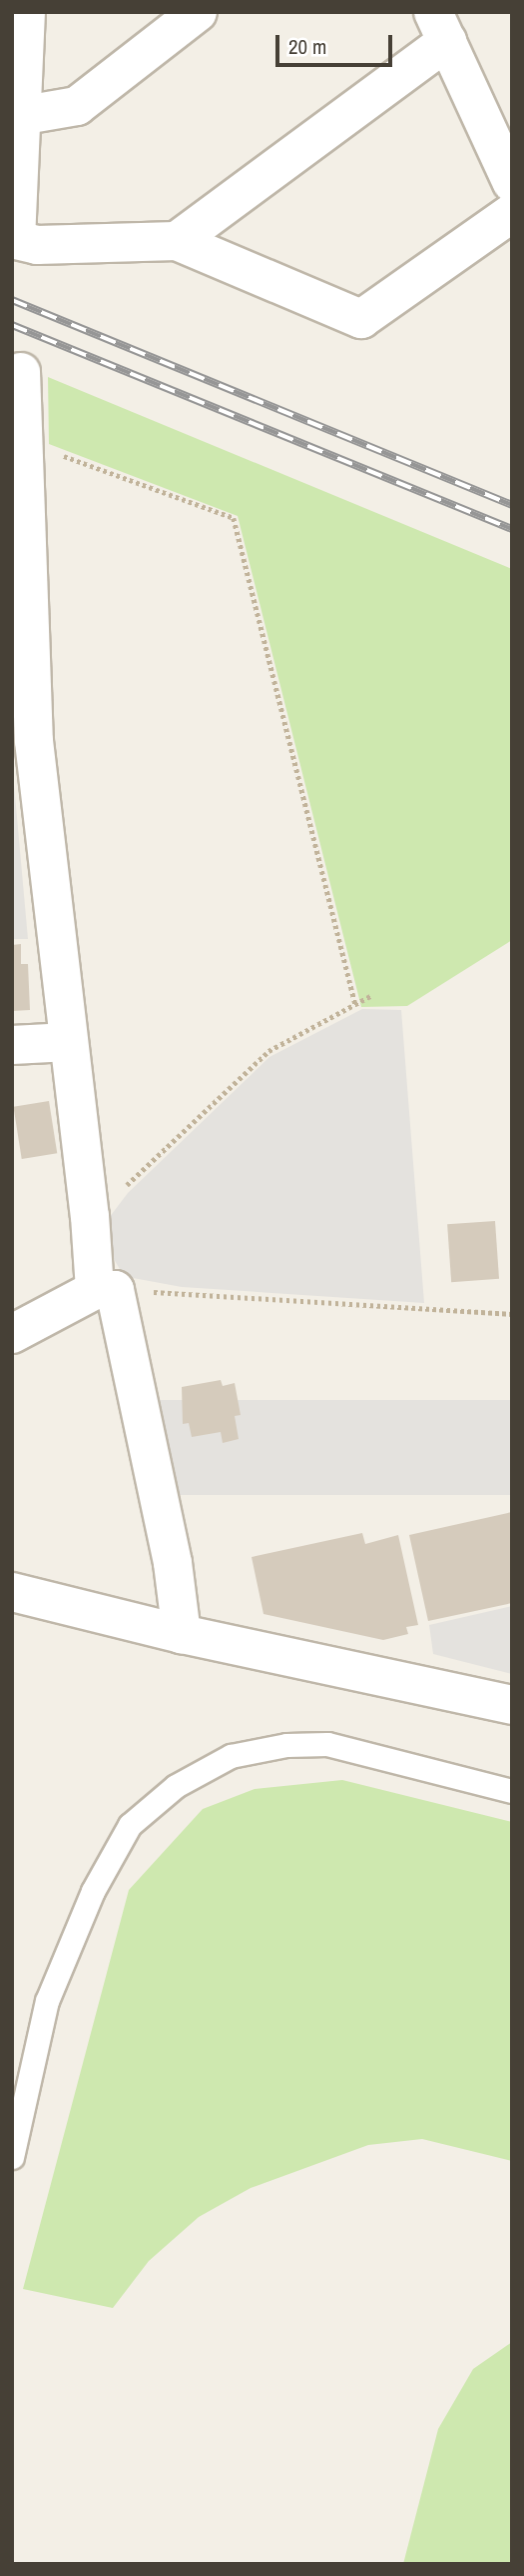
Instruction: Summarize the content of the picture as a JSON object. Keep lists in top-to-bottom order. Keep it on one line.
{"scale_bar":"20 m"}
